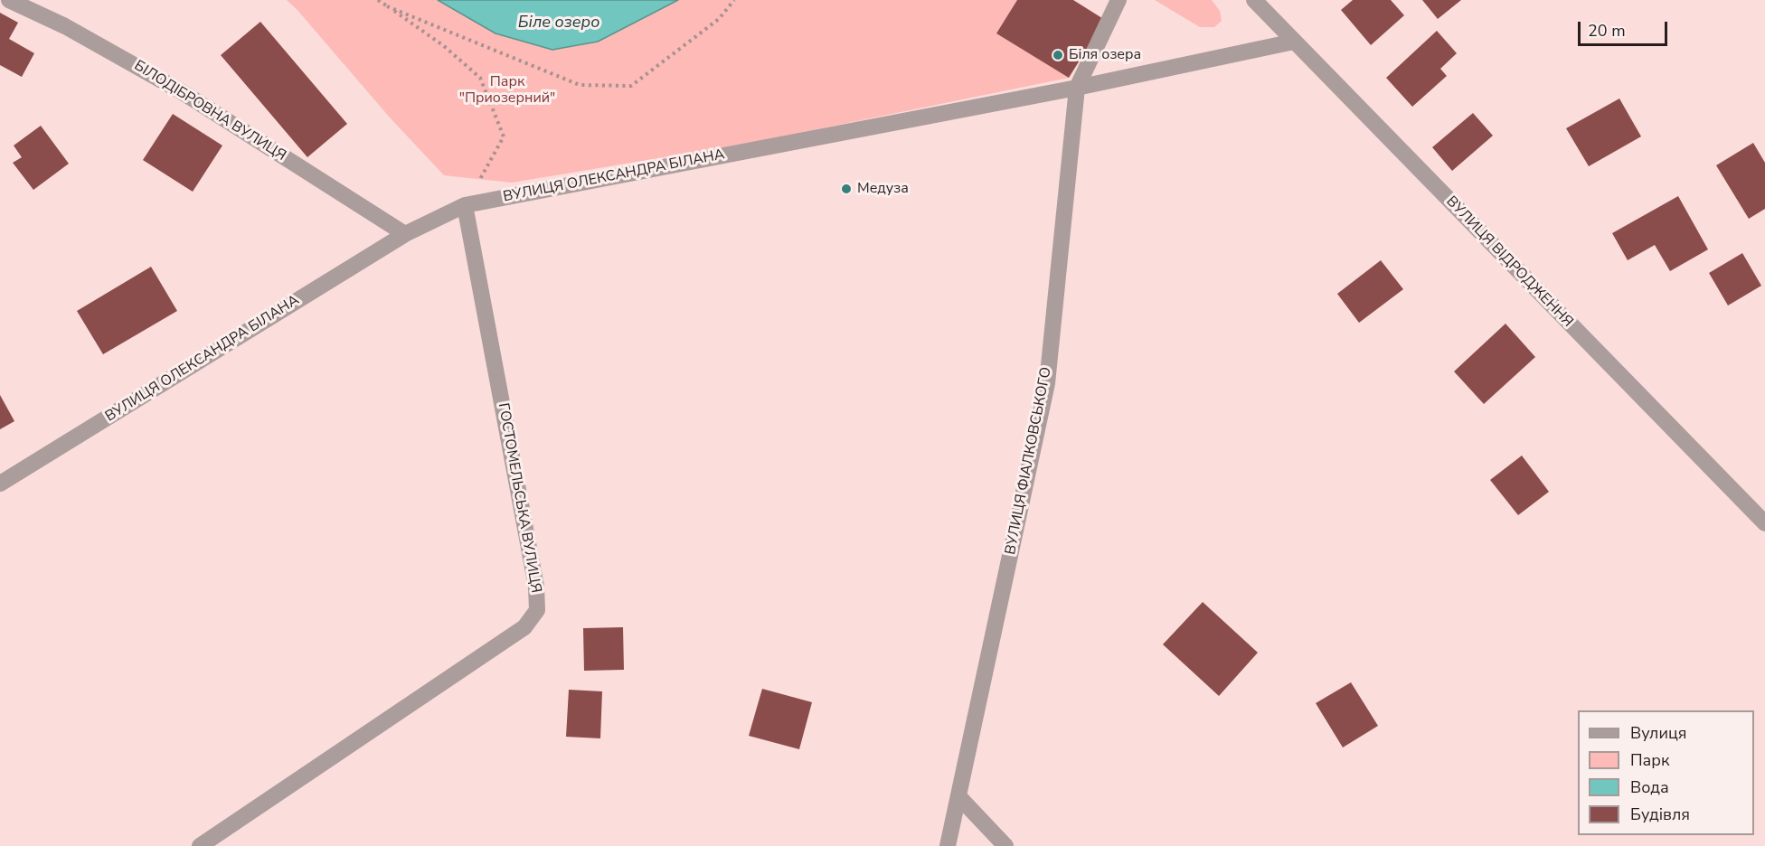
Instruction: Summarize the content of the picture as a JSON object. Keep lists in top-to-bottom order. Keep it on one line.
{"streets":{"street":["БІЛОДІБРОВНА ВУЛИЦЯ","ВУЛИЦЯ ОЛЕКСАНДРА БІЛАНА","ВУЛИЦЯ ВІДРОДЖЕННЯ","ВУЛИЦЯ ФІАЛКОВСЬКОГО","ГОСТОМЕЛЬСЬКА ВУЛИЦЯ"]},"crossings":[["БІЛОДІБРОВНА ВУЛИЦЯ","ВУЛИЦЯ ОЛЕКСАНДРА БІЛАНА"],["ВУЛИЦЯ ОЛЕКСАНДРА БІЛАНА","ВУЛИЦЯ ВІДРОДЖЕННЯ"],["ВУЛИЦЯ ОЛЕКСАНДРА БІЛАНА","ВУЛИЦЯ ФІАЛКОВСЬКОГО"],["ВУЛИЦЯ ОЛЕКСАНДРА БІЛАНА","ГОСТОМЕЛЬСЬКА ВУЛИЦЯ"]],"water":["Біле озеро"],"parks":["Парк \"Приозерний\""],"places":["Біля озера","Медуза"],"legend":["Вулиця","Парк","Вода","Будівля"],"scale_bar":"20 m"}
